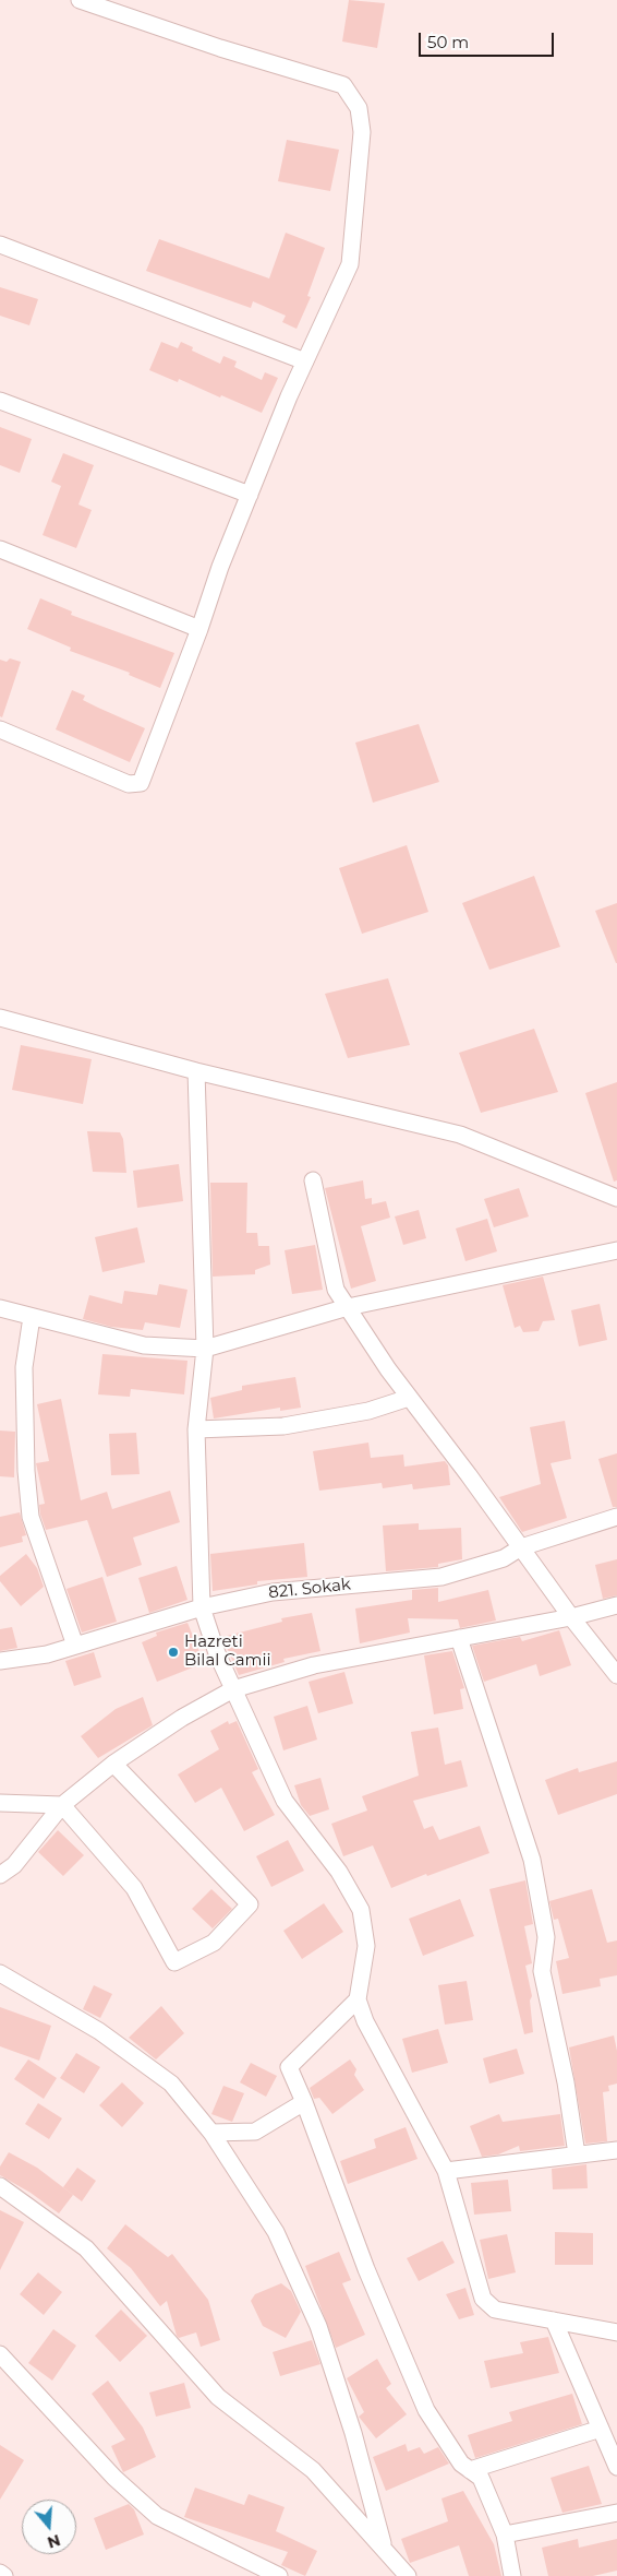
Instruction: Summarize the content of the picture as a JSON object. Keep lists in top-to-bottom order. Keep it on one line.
{"streets":{"street":["821. Sokak"]},"places":["Hazreti Bilal Camii"],"scale_bar":"50 m","north":"bottom"}
